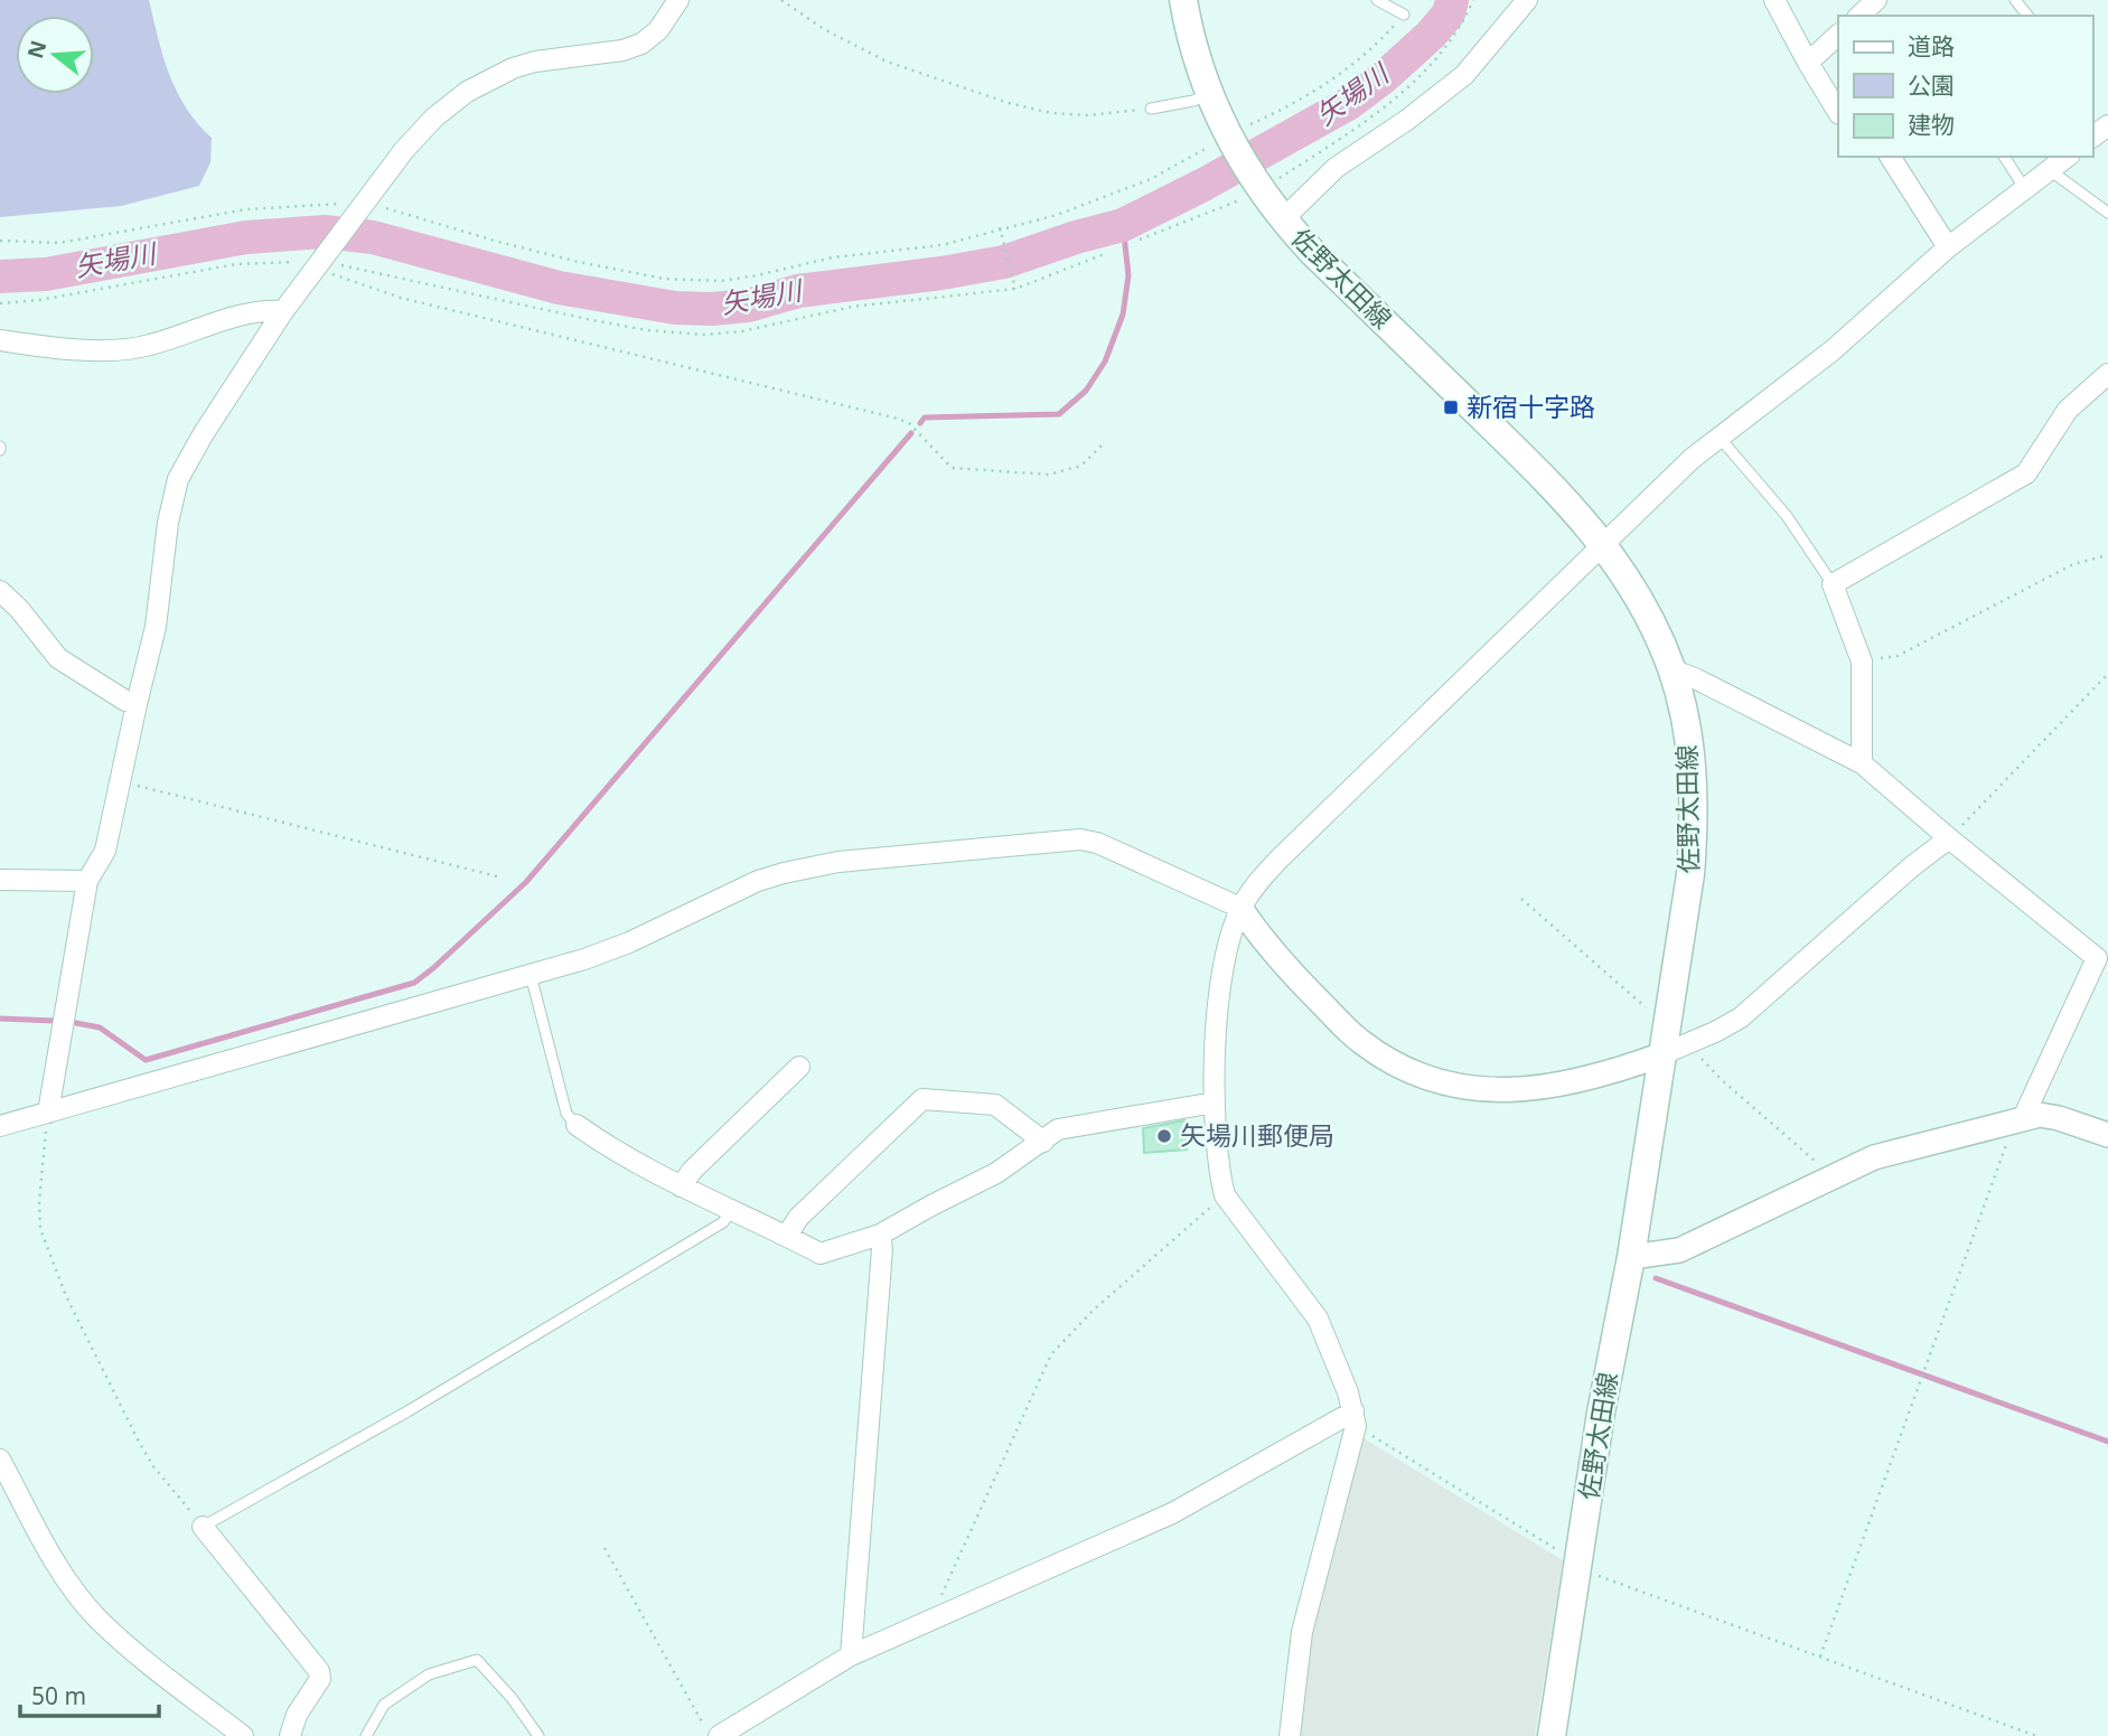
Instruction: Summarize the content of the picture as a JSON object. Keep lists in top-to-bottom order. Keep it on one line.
{"streets":{"main road":["佐野太田線"]},"water":["矢場川"],"places":{"transit":["新宿十字路"],"other":["矢場川郵便局"]},"legend":["道路","公園","建物"],"scale_bar":"50 m","north":"left"}
